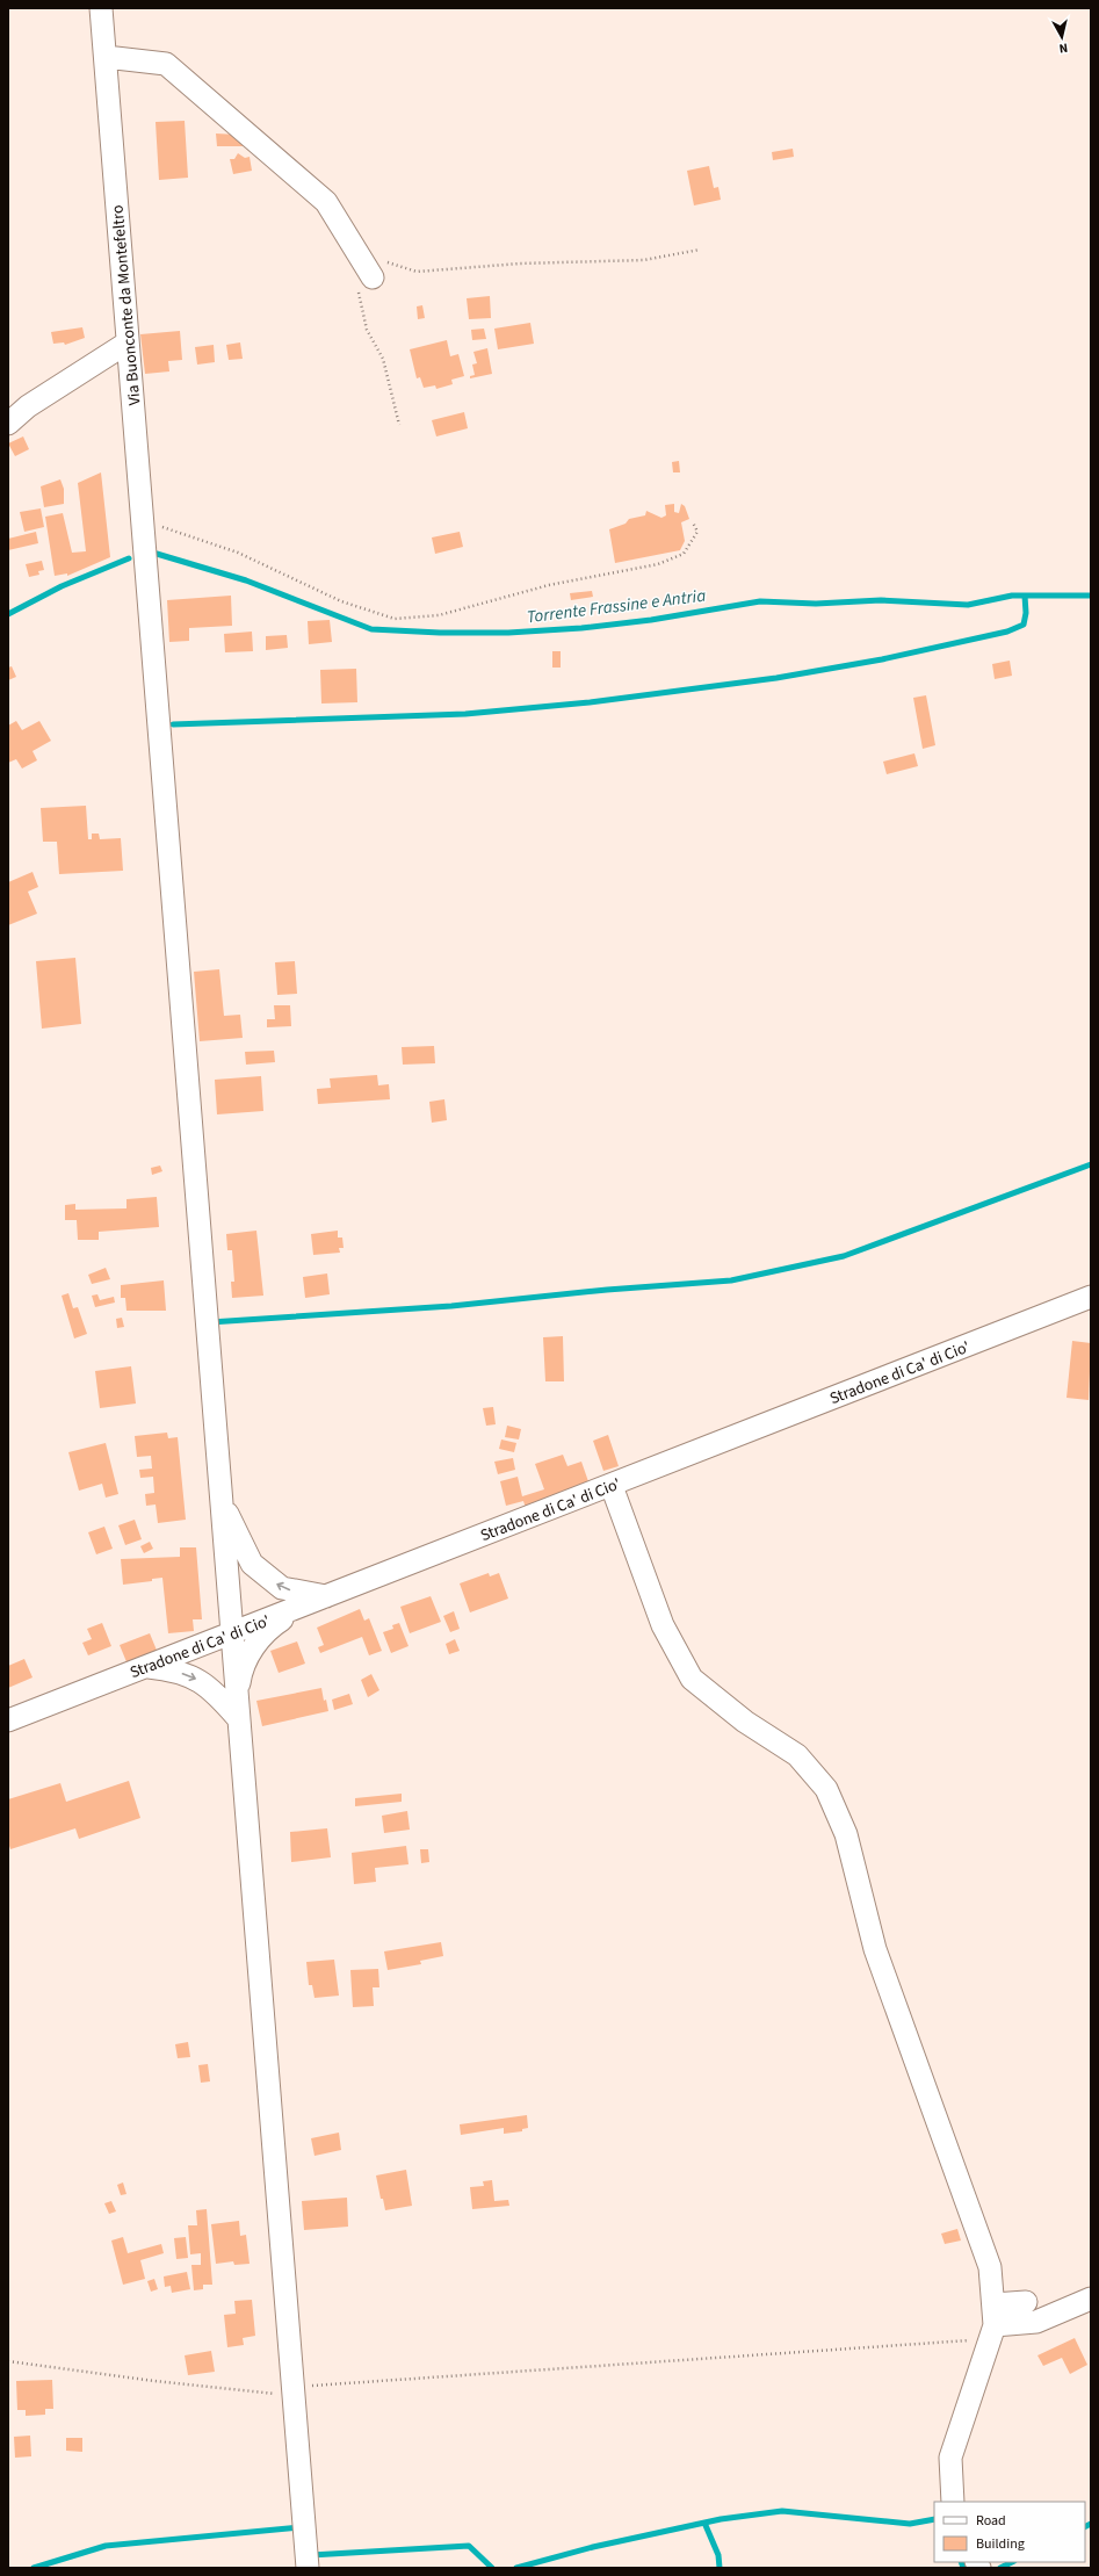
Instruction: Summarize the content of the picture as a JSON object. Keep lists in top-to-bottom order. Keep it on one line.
{"streets":{"street":["Via Buonconte da Montefeltro","Stradone di Ca' di Cio'"]},"water":["Torrente Frassine e Antria"],"legend":["Road","Building"],"north":"bottom"}
